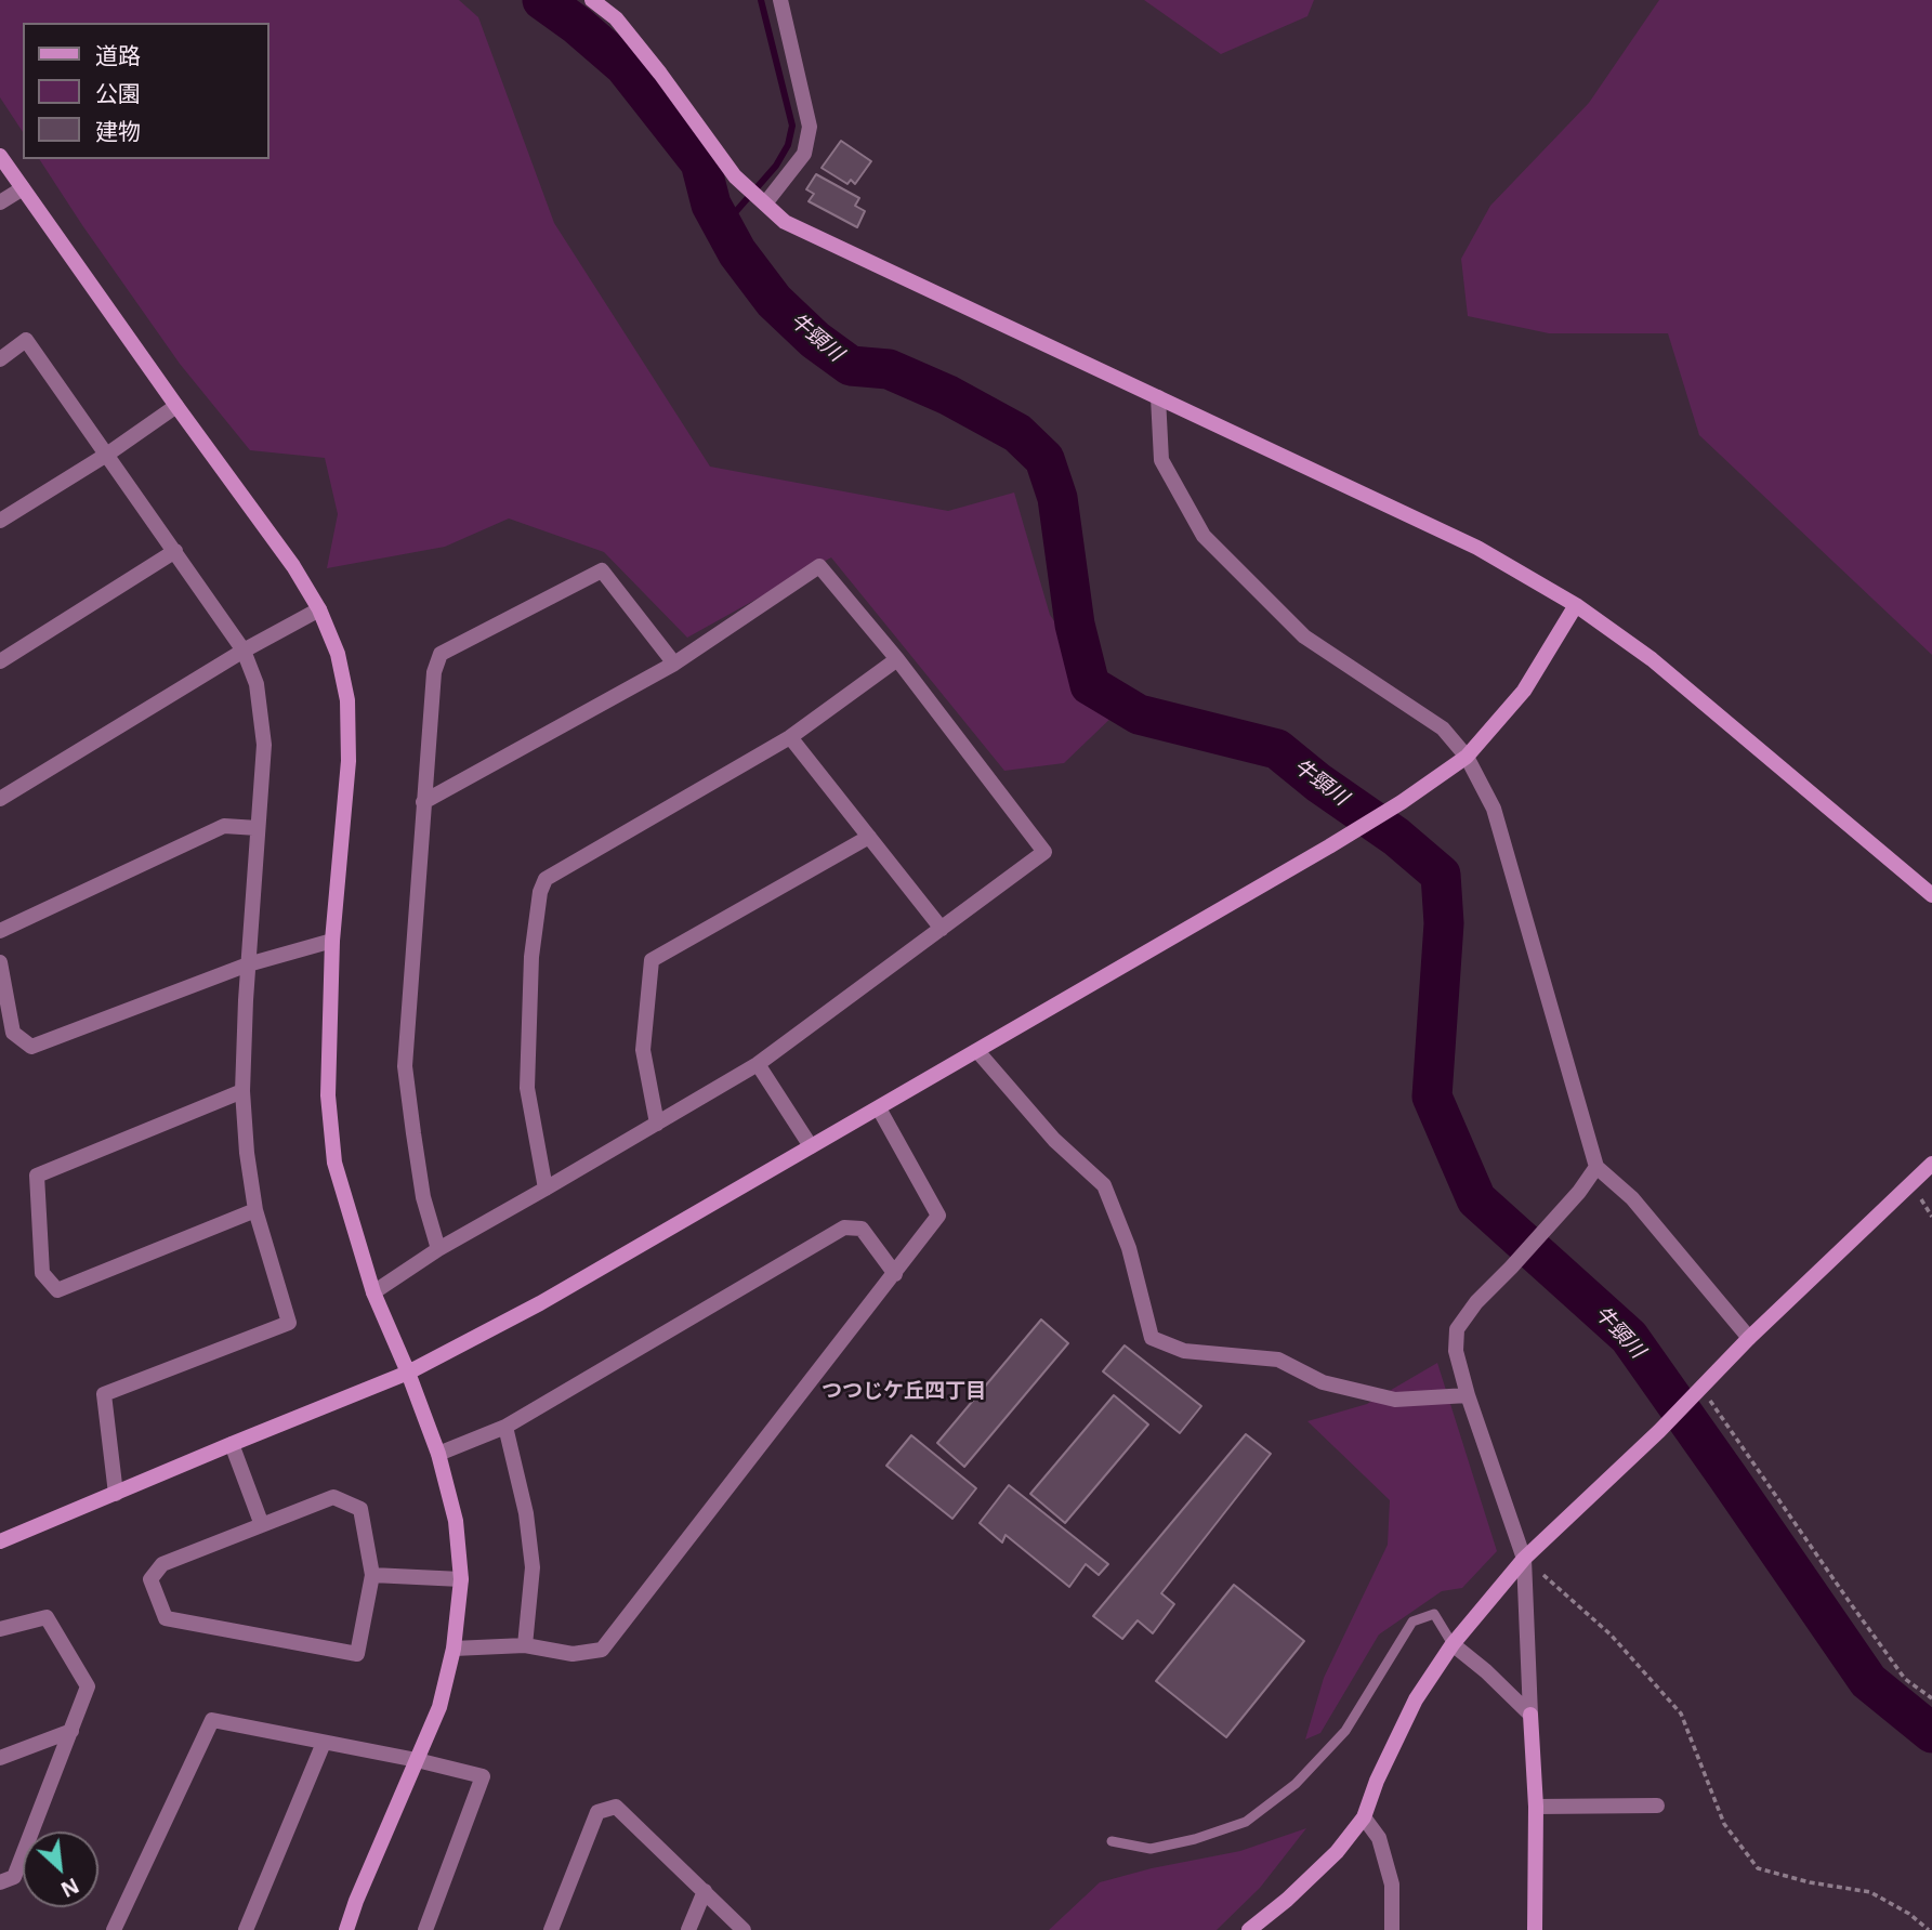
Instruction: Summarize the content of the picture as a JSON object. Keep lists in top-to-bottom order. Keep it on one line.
{"districts":["つつじケ丘四丁目"],"water":["牛頸川"],"legend":["道路","公園","建物"],"north":"bottom right"}
